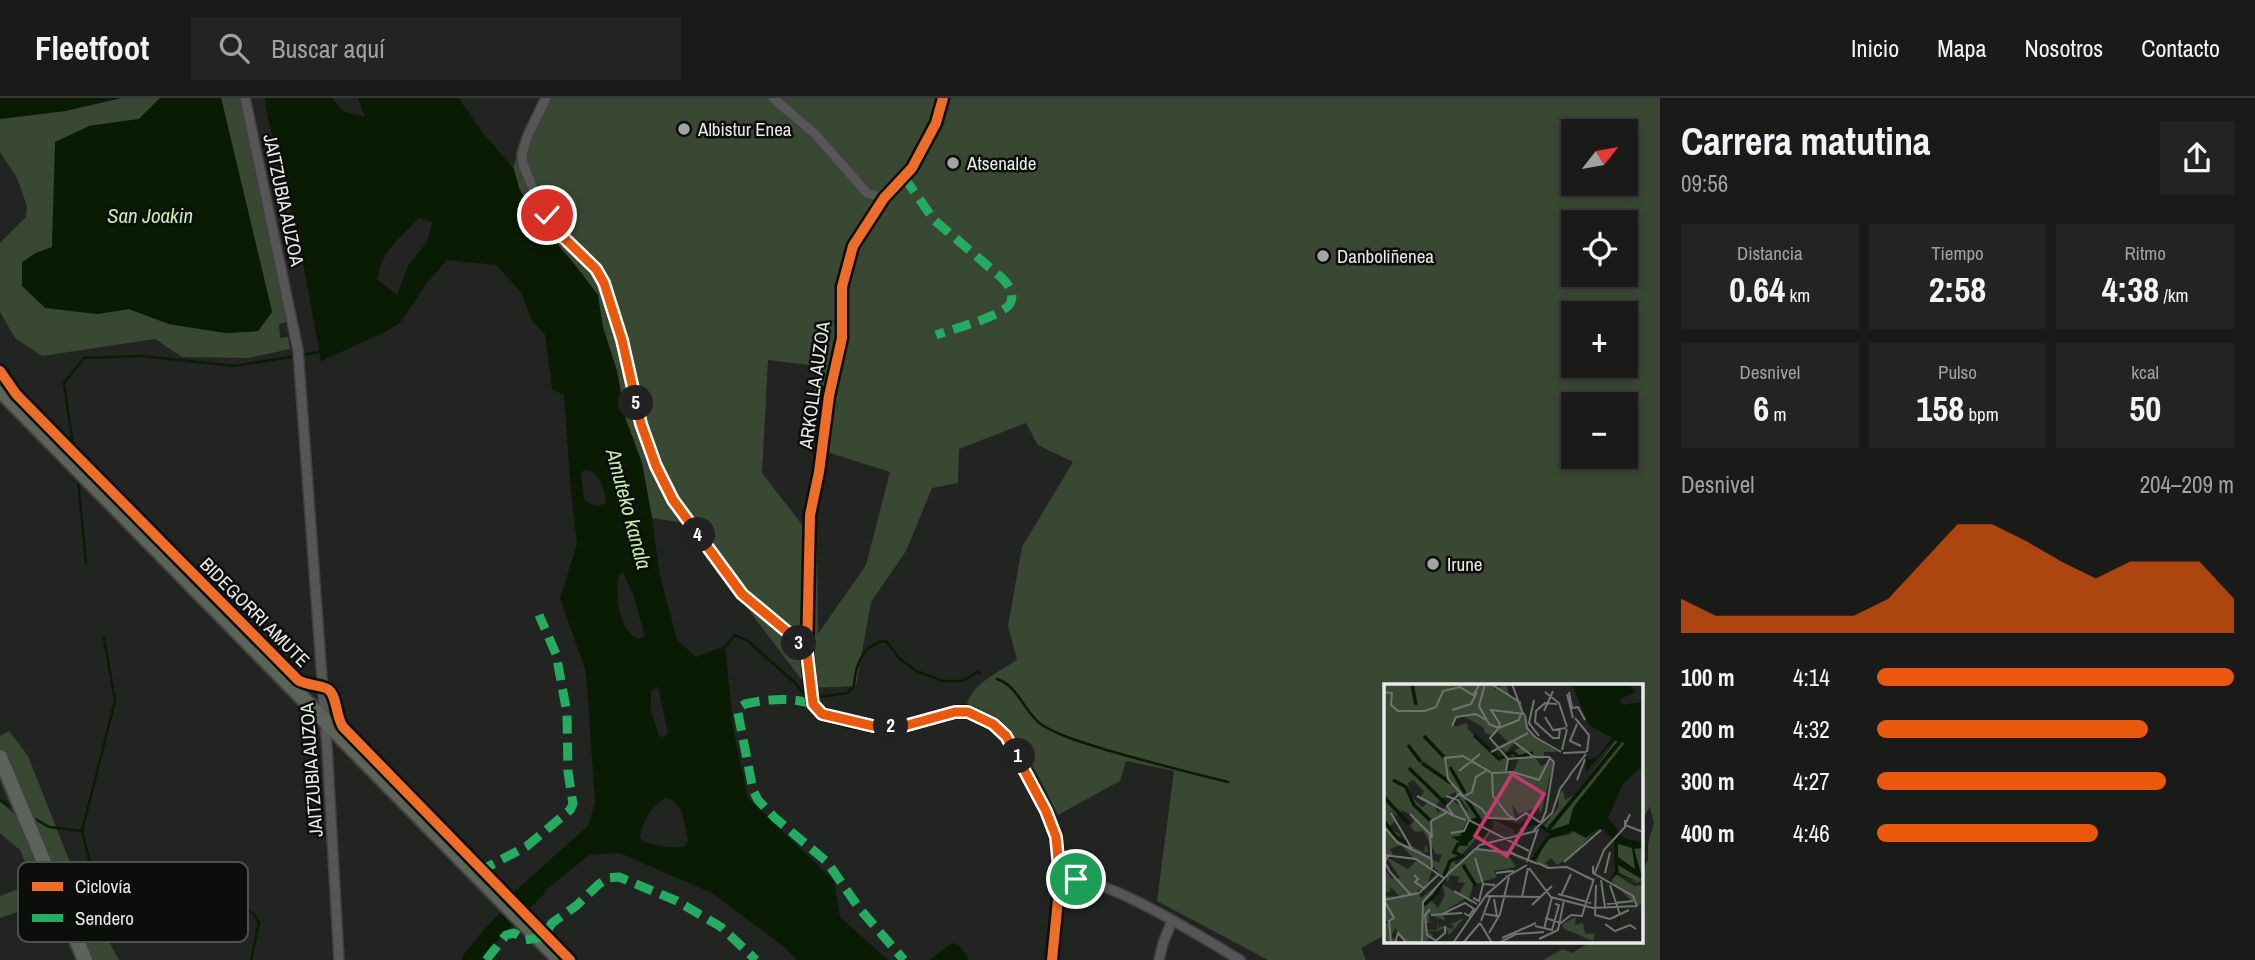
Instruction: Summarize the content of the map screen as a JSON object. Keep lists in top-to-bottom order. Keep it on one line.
{"streets":{"street":["JAITZUBIA AUZOA","ARKOLLA AUZOA"],"cycle path":["BIDEGORRI AMUTE"]},"water":["San Joakin","Amuteko kanala"],"places":["Albistur Enea","Atsenalde","Danboliñenea","Irune"],"legend":["Ciclovía","Sendero"],"north":"top right","page":{"header":"Fleetfoot","search":"Buscar aquí","nav":["Inicio","Mapa","Nosotros","Contacto"],"heading":["Carrera matutina","09:56"],"map_buttons":["+","−"],"stats":[["Distancia","0.64 km"],["Tiempo","2:58"],["Ritmo","4:38 /km"],["Desnivel","6 m"],["Pulso","158 bpm"],["kcal","50"]],"pins":["5","4","3","2","1"],"chart":["Desnivel","204–209 m"],"list":[{"name":"100 m","note":"4:14"},{"name":"200 m","note":"4:32"},{"name":"300 m","note":"4:27"},{"name":"400 m","note":"4:46"}]}}
